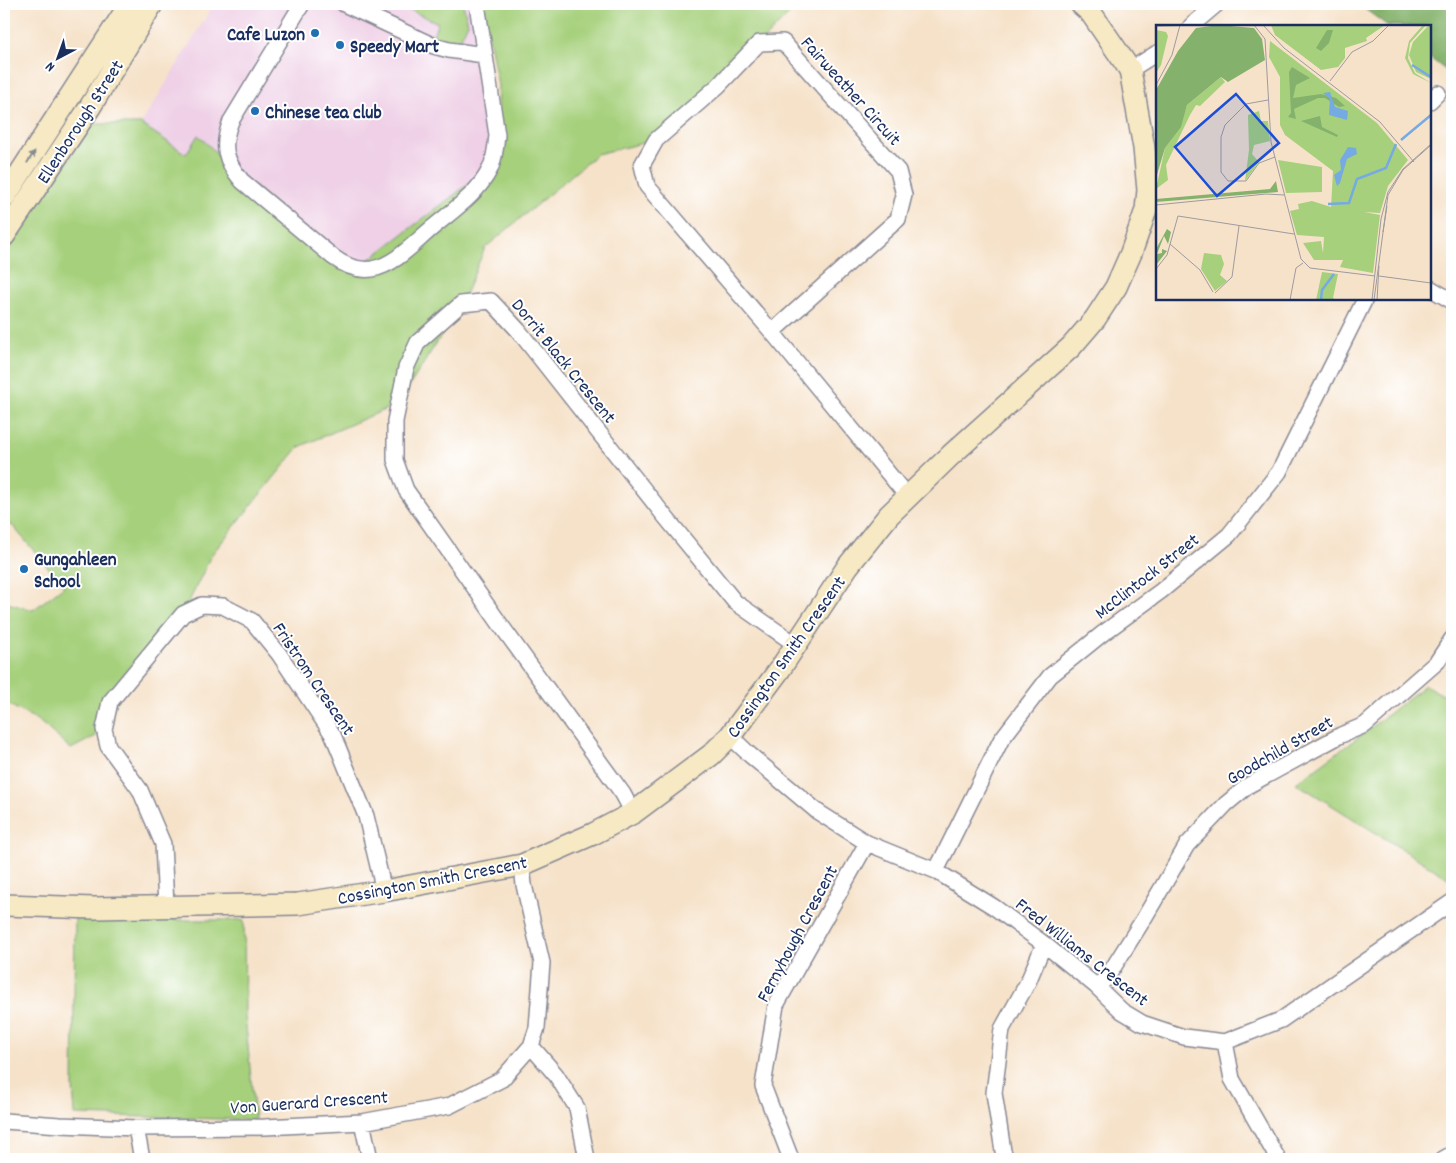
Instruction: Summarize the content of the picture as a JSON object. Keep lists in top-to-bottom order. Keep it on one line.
{"streets":{"street":["Fairweather Circuit","Ellenborough Street","Dorrit Black Crescent","McClintock Street","Cossington Smith Crescent","Fristrom Crescent","Goodchild Street","Fernyhough Crescent","Fred Williams Crescent","Von Guerard Crescent"]},"crossings":[["Fairweather Circuit","Cossington Smith Crescent"],["Dorrit Black Crescent","Cossington Smith Crescent"],["McClintock Street","Fred Williams Crescent"],["Cossington Smith Crescent","Fristrom Crescent"],["Cossington Smith Crescent","Fred Williams Crescent"],["Cossington Smith Crescent","Von Guerard Crescent"],["Goodchild Street","Fred Williams Crescent"],["Fernyhough Crescent","Fred Williams Crescent"]],"places":["Cafe Luzon","Speedy Mart","Chinese tea club","Gungahleen School"],"north":"bottom left"}
